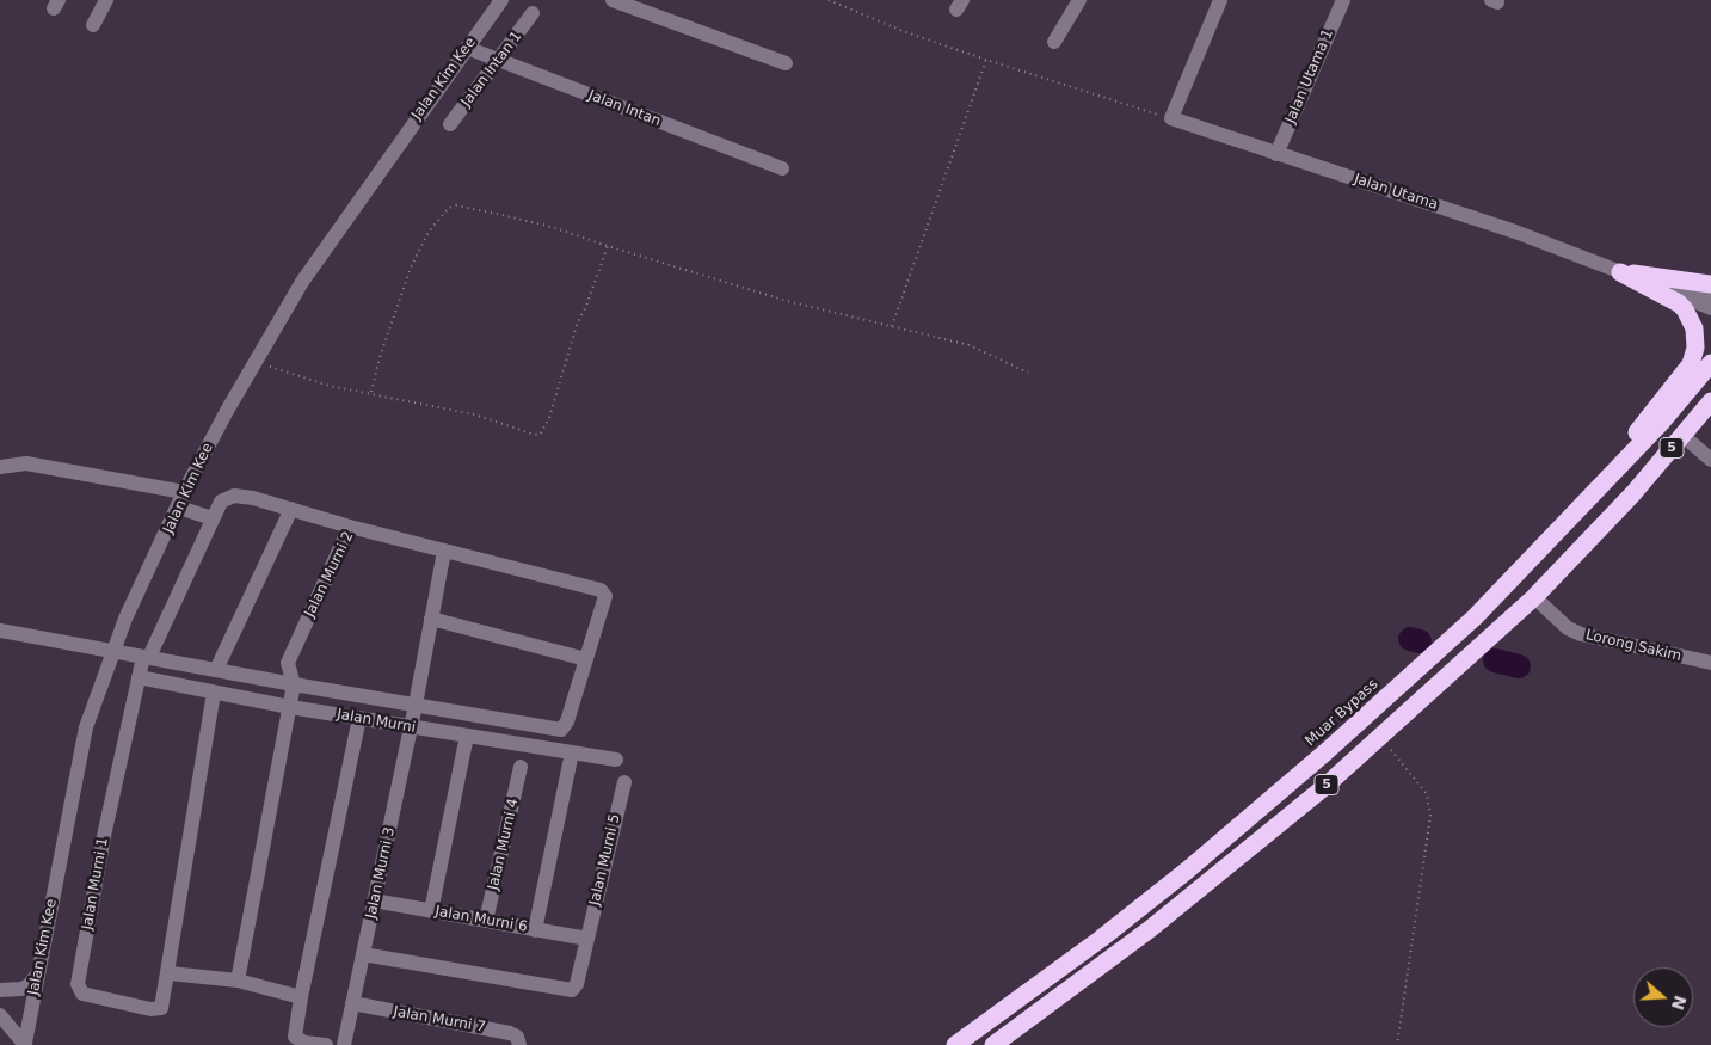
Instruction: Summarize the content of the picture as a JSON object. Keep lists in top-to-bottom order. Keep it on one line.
{"streets":{"highway":["5","Muar Bypass"],"street":["Jalan Intan 1","Jalan Utama 1","Jalan Kim Kee","Jalan Intan","Jalan Utama","Jalan Murni 2","Lorong Sakim","Jalan Murni","Jalan Murni 4","Jalan Murni 5","Jalan Murni 3","Jalan Murni 1","Jalan Murni 6","Jalan Murni 7"]},"crossings":[["Jalan Intan 1","Jalan Intan"],["Jalan Utama 1","Jalan Utama"],["Jalan Kim Kee","Jalan Intan"],["Jalan Kim Kee","Jalan Murni"],["5","Lorong Sakim"],["Jalan Murni 2","Jalan Murni"],["Jalan Murni 2","Jalan Murni 3"],["Jalan Murni 2","Jalan Murni 1"],["Jalan Murni","Jalan Murni 3"],["Jalan Murni","Jalan Murni 1"],["Jalan Murni 4","Jalan Murni 6"],["Jalan Murni 5","Jalan Murni 3"],["Jalan Murni 5","Jalan Murni 6"],["Jalan Murni 3","Jalan Murni 6"],["Jalan Murni 3","Jalan Murni 7"]],"north":"right"}
